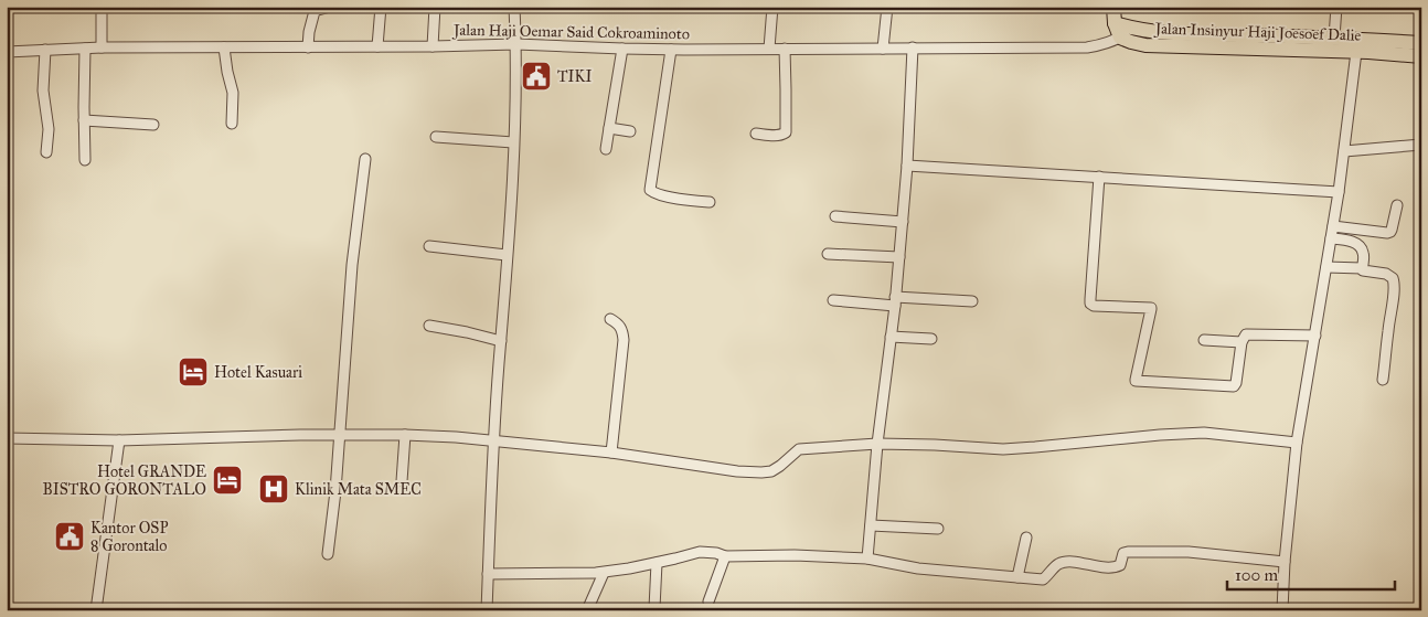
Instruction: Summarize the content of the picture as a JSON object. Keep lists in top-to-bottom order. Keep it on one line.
{"streets":{"main road":["Jalan Insinyur Haji Joesoef Dalie"],"street":["Jalan Haji Oemar Said Cokroaminoto"]},"crossings":[["Jalan Haji Oemar Said Cokroaminoto","Jalan Insinyur Haji Joesoef Dalie"]],"places":{"public building":["TIKI","Kantor OSP 8 Gorontalo"],"hotel":["Hotel Kasuari","Hotel GRANDE BISTRO GORONTALO"],"hospital":["Klinik Mata SMEC"]},"scale_bar":"100 m"}
